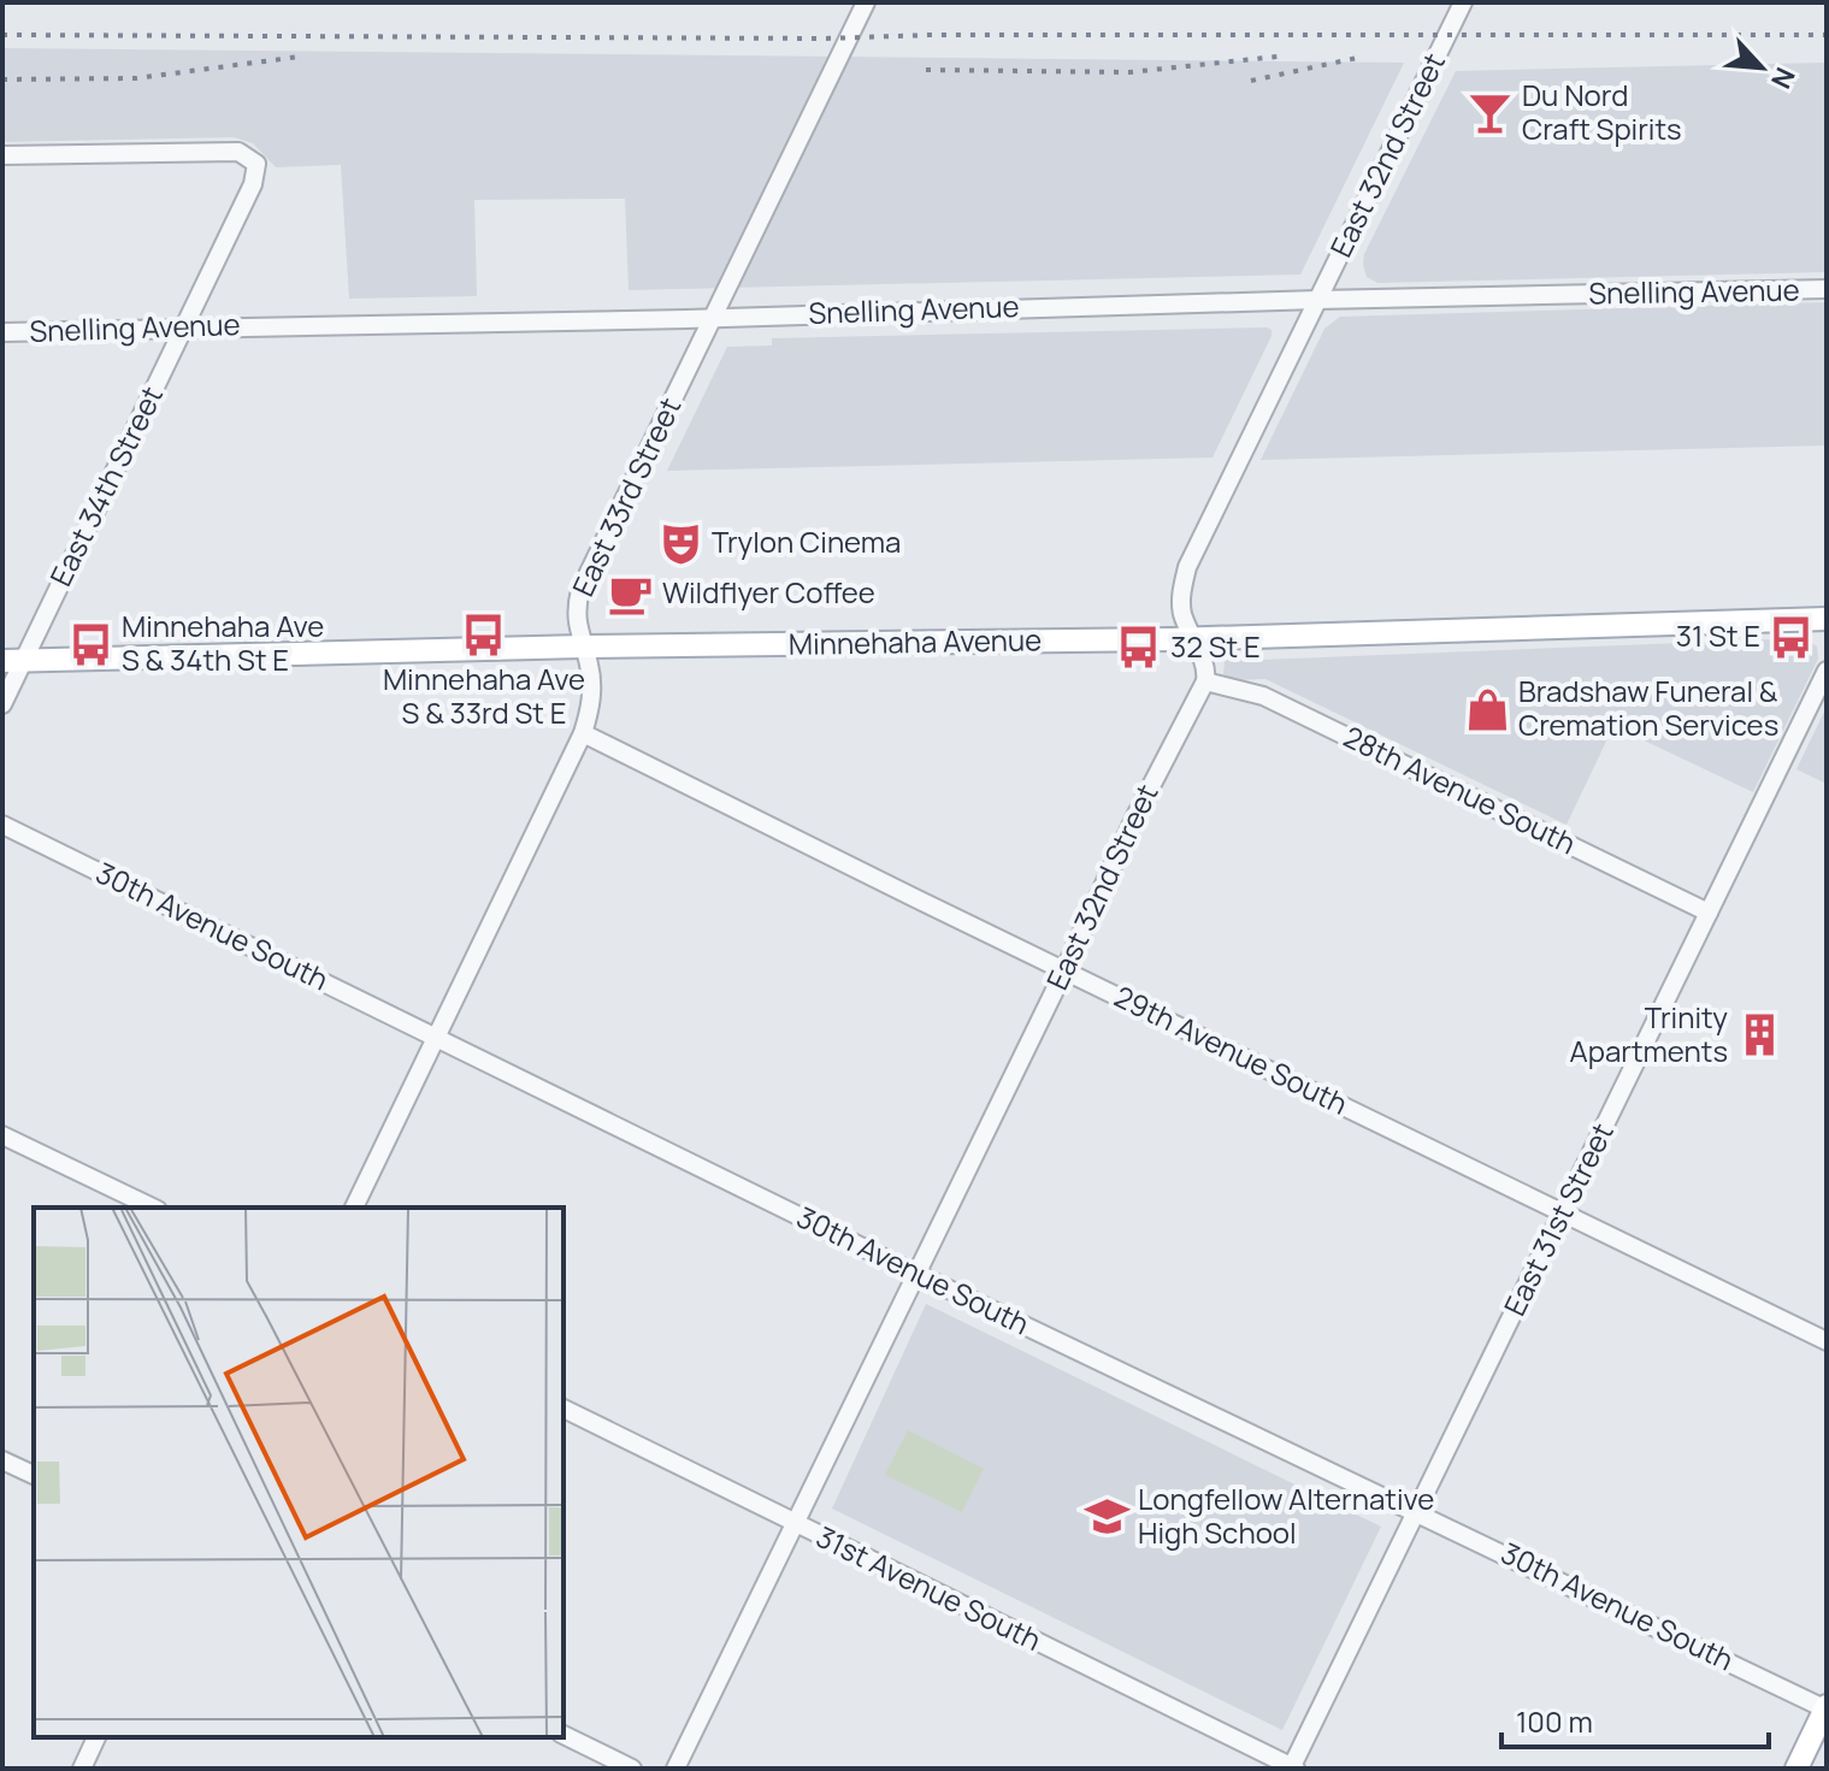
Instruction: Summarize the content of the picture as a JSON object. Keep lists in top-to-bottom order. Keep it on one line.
{"streets":{"main road":["Minnehaha Avenue"],"street":["East 32nd Street","Snelling Avenue","East 34th Street","East 33rd Street","28th Avenue South","30th Avenue South","29th Avenue South","East 31st Street","31st Avenue South"]},"crossings":[["East 32nd Street","Snelling Avenue"],["East 32nd Street","Minnehaha Avenue"],["East 32nd Street","28th Avenue South"],["East 32nd Street","30th Avenue South"],["East 32nd Street","29th Avenue South"],["East 32nd Street","31st Avenue South"],["Snelling Avenue","East 34th Street"],["Snelling Avenue","East 33rd Street"],["East 34th Street","Minnehaha Avenue"],["East 33rd Street","Minnehaha Avenue"],["East 33rd Street","30th Avenue South"],["East 33rd Street","29th Avenue South"],["28th Avenue South","East 31st Street"],["30th Avenue South","East 31st Street"],["29th Avenue South","East 31st Street"],["East 31st Street","31st Avenue South"]],"places":{"bar":["Du Nord Craft Spirits"],"theatre":["Trylon Cinema"],"cafe":["Wildflyer Coffee"],"bus stop":["Minnehaha Ave S & 33rd St E","31 St E","Minnehaha Ave S & 34th St E","32 St E"],"shop":["Bradshaw Funeral & Cremation Services"],"building":["Trinity Apartments"],"school or university":["Longfellow Alternative High School"]},"scale_bar":"100 m","north":"bottom right"}
